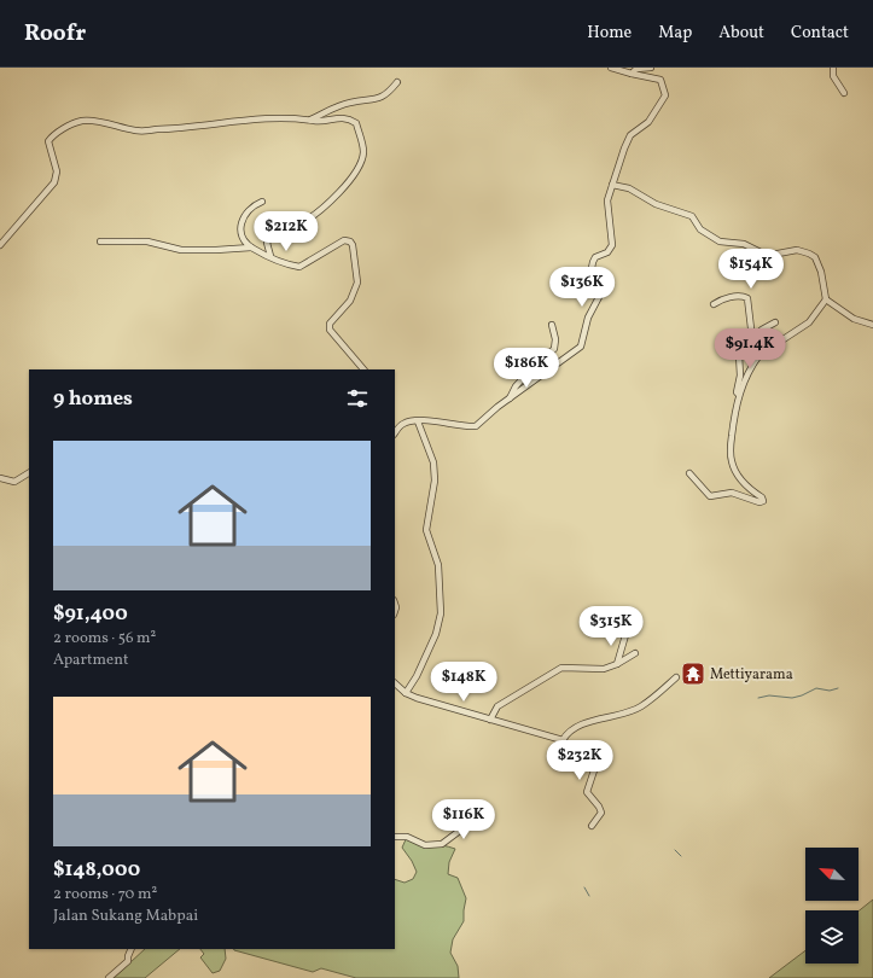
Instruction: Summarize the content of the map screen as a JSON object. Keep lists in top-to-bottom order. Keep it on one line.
{"places":{"temple":["Mettiyarama"]},"north":"top left","page":{"header":"Roofr","nav":["Home","Map","About","Contact"],"price":["$212K","$154K","$136K","$91.4K","$186K","$315K","$148K","$232K","$116K"],"heading":"9 homes","list":[{"name":"$91,400","note":"2 rooms · 56 m² · Apartment"},{"name":"$148,000","note":"2 rooms · 70 m² · Jalan Sukang Mabpai"}]}}
